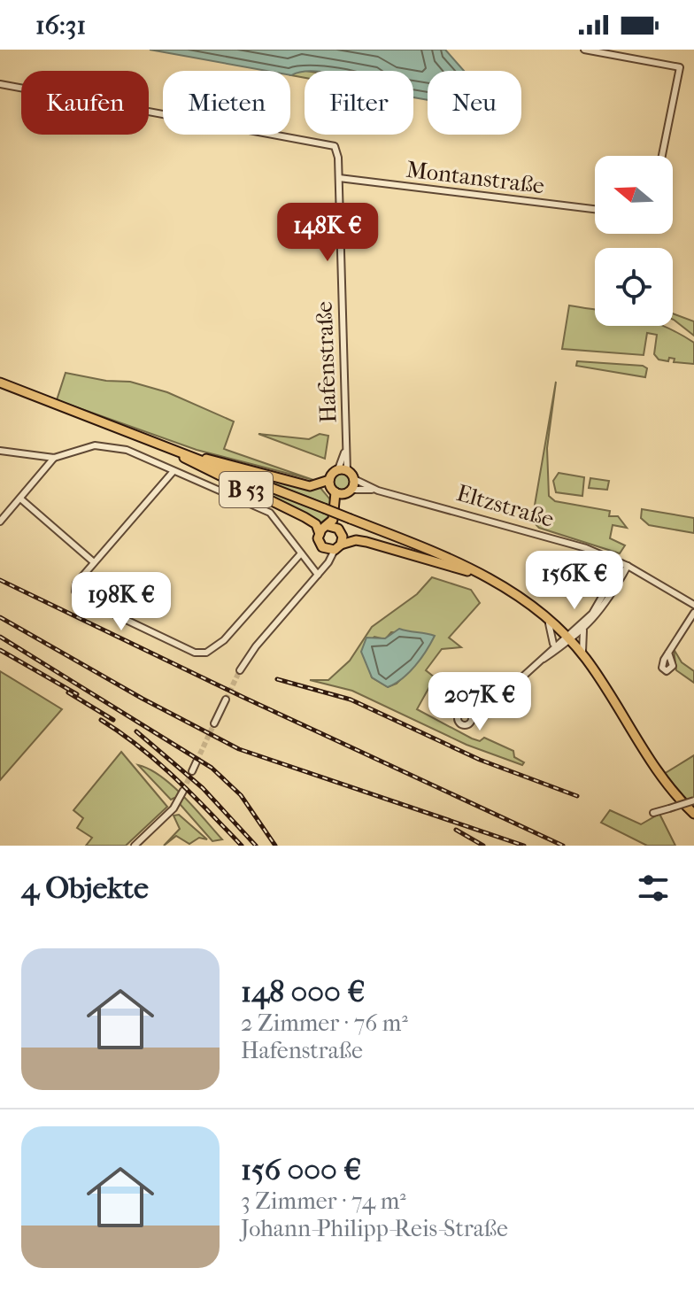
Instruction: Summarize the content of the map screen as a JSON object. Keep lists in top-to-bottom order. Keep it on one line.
{"streets":{"main road":["B 53"],"street":["Montanstraße","Hafenstraße","Eltzstraße"]},"crossings":[["Montanstraße","Hafenstraße"]],"north":"left","page":{"status":"16:31","chip":["Kaufen","Mieten","Filter","Neu"],"price":["148K €","156K €","198K €","207K €"],"heading":"4 Objekte","list":[{"name":"148 000 €","note":"2 Zimmer · 76 m² · Hafenstraße"},{"name":"156 000 €","note":"3 Zimmer · 74 m² · Johann-Philipp-Reis-Straße"}]}}
